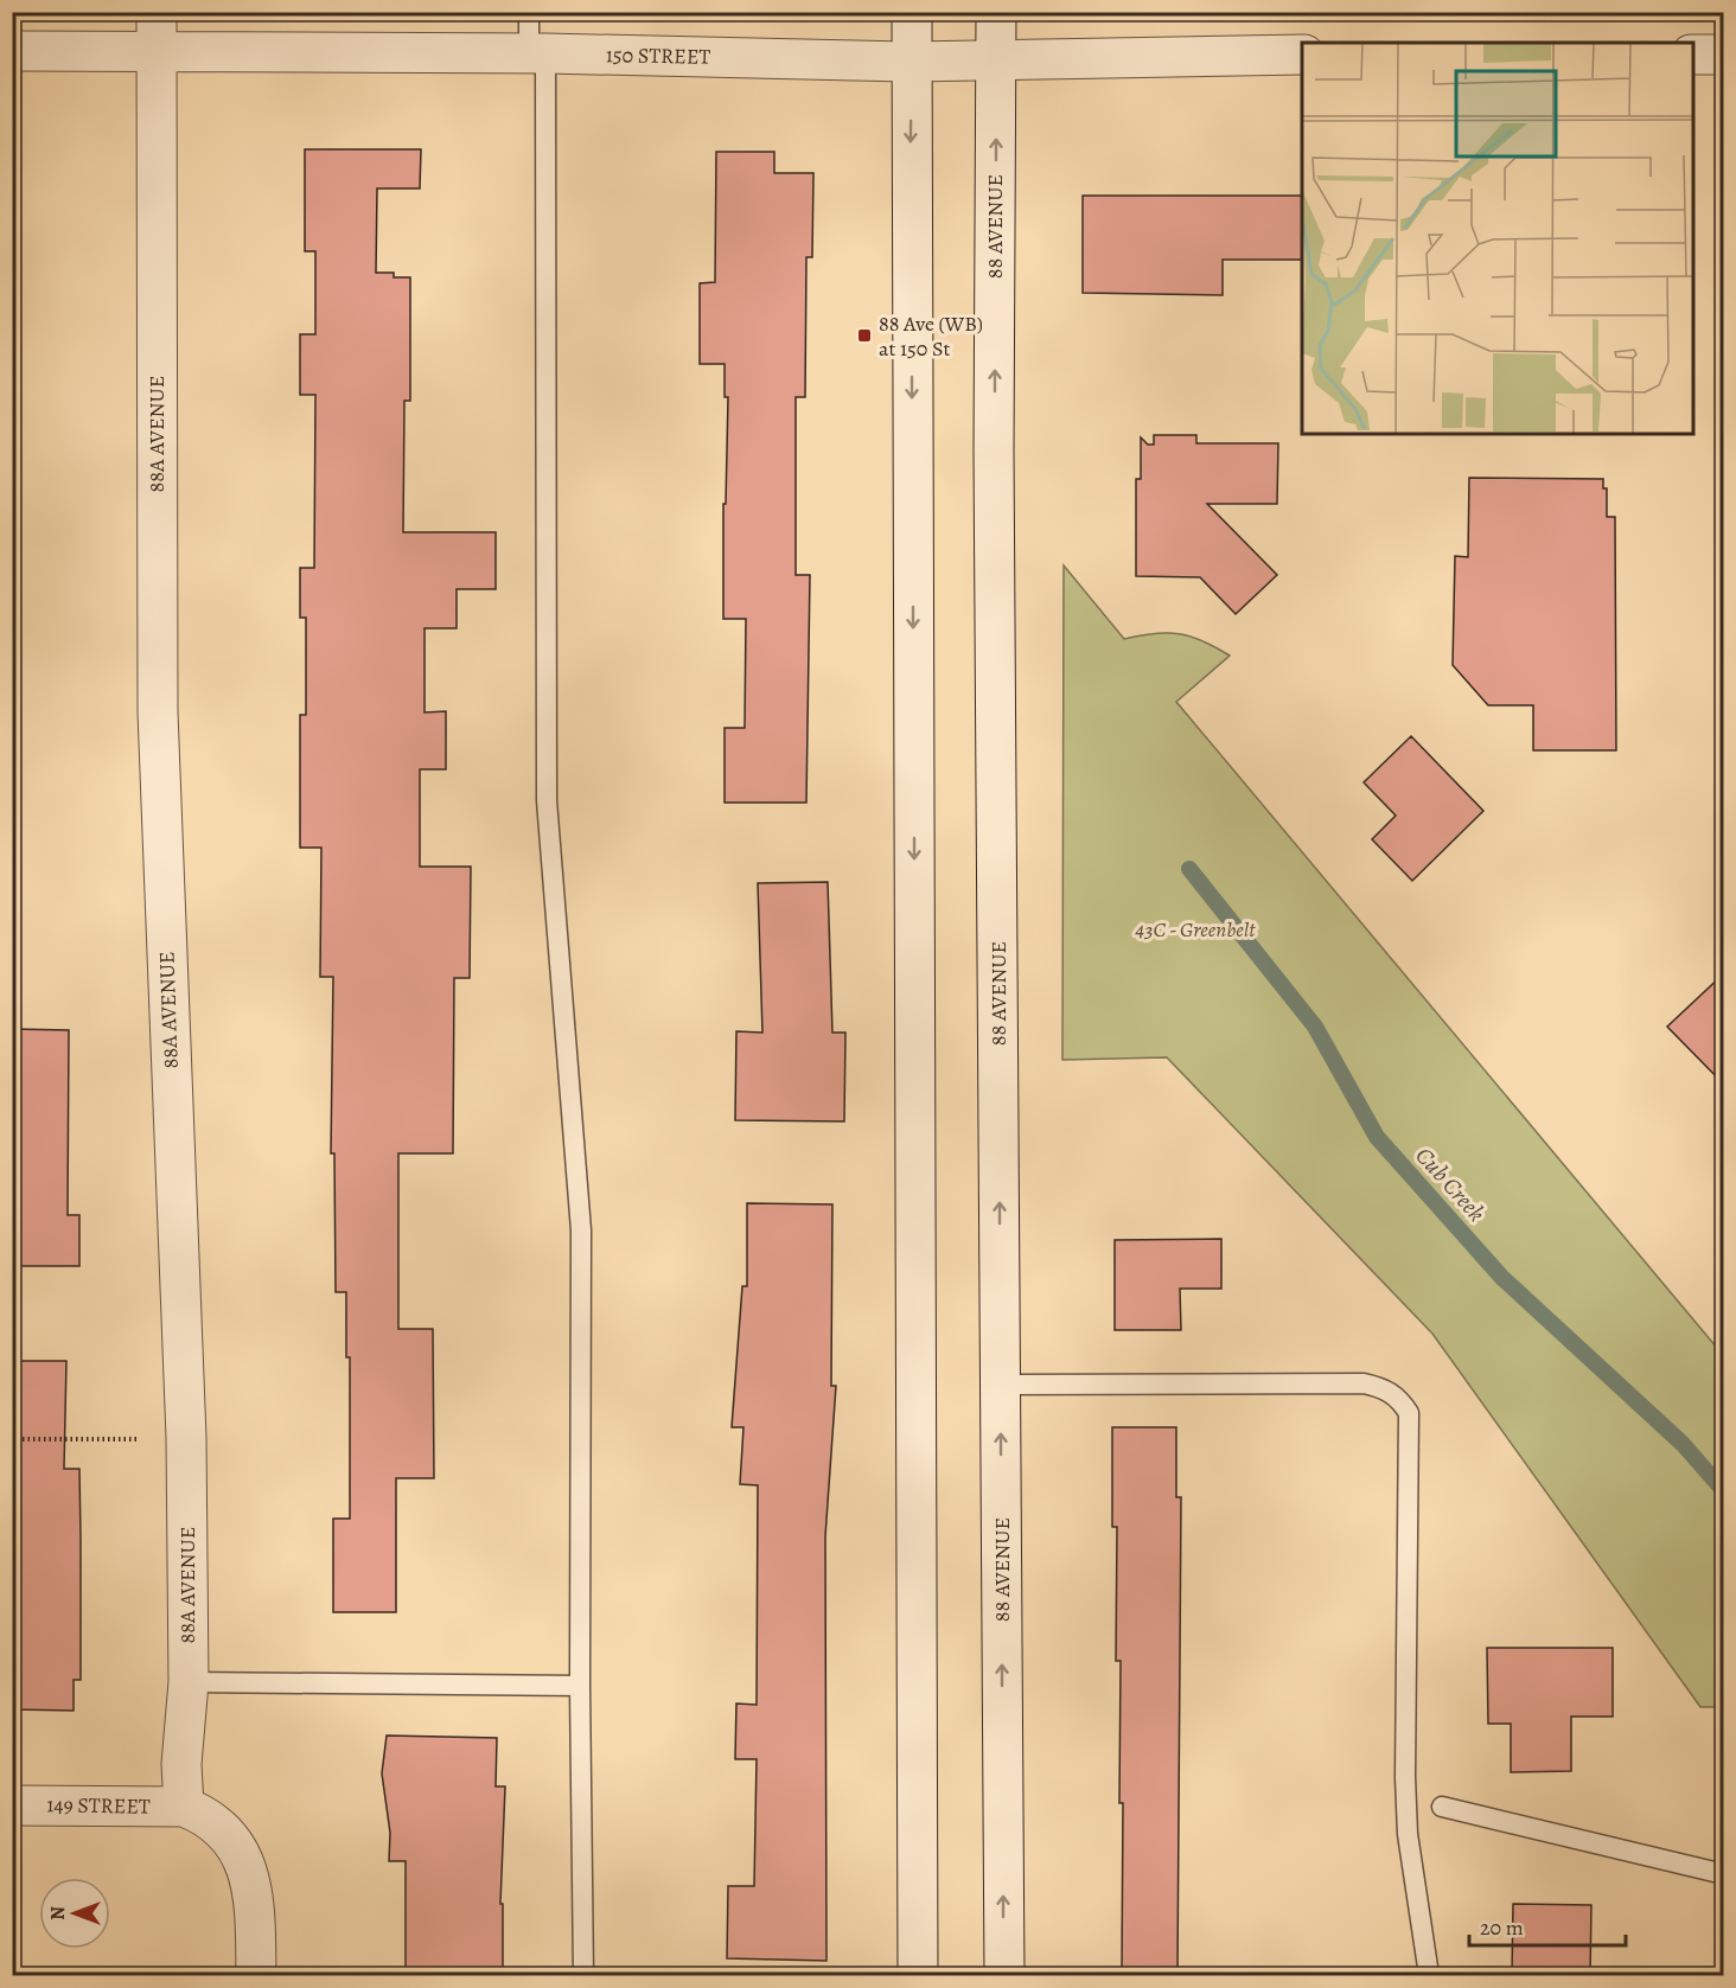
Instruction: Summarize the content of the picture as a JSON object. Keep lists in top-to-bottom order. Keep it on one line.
{"streets":{"main road":["150 STREET","88 AVENUE","88A AVENUE","149 STREET"]},"crossings":[["150 STREET","88 AVENUE"],["150 STREET","88A AVENUE"],["88A AVENUE","149 STREET"]],"water":["Cub Creek"],"parks":["43C - Greenbelt"],"places":{"transit":["88 Ave (WB) at 150 St"]},"scale_bar":"20 m","north":"left"}
